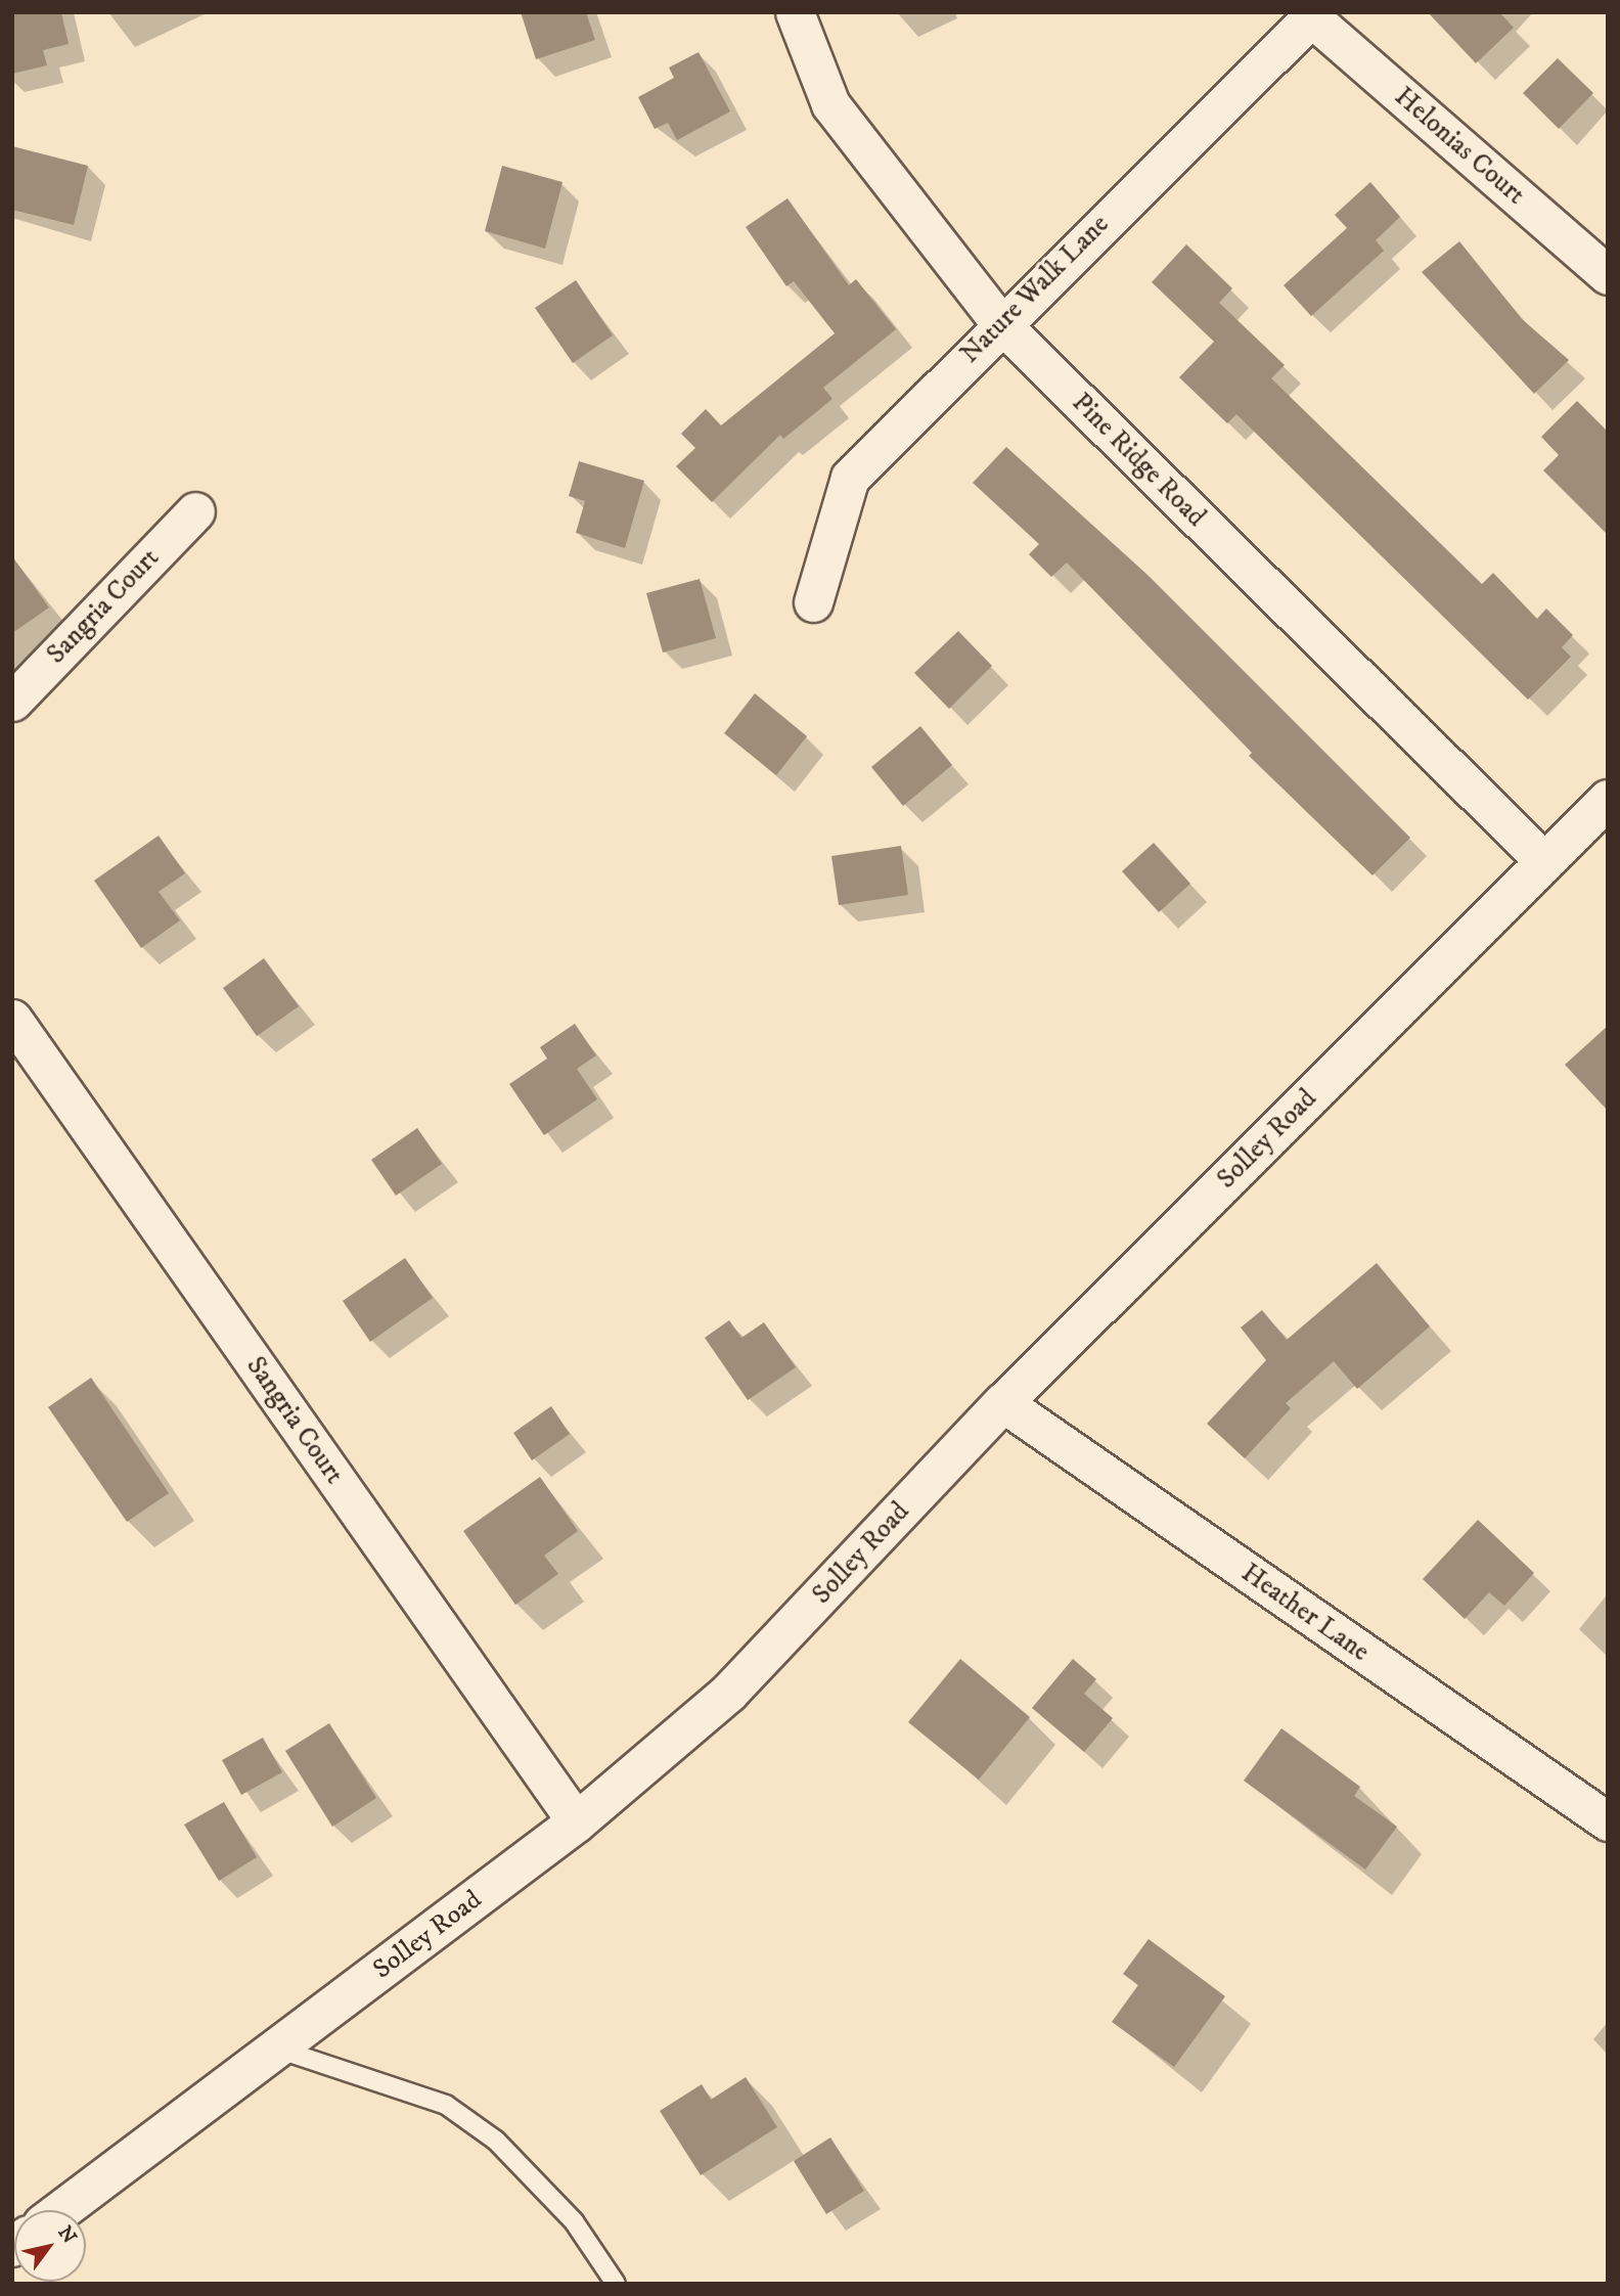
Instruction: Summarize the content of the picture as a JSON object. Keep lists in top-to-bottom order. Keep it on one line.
{"streets":{"main road":["Solley Road"],"street":["Helonias Court","Nature Walk Lane","Pine Ridge Road","Sangria Court","Heather Lane"]},"crossings":[["Helonias Court","Nature Walk Lane"],["Nature Walk Lane","Pine Ridge Road"],["Pine Ridge Road","Solley Road"],["Sangria Court","Solley Road"],["Solley Road","Heather Lane"]],"north":"top right"}
